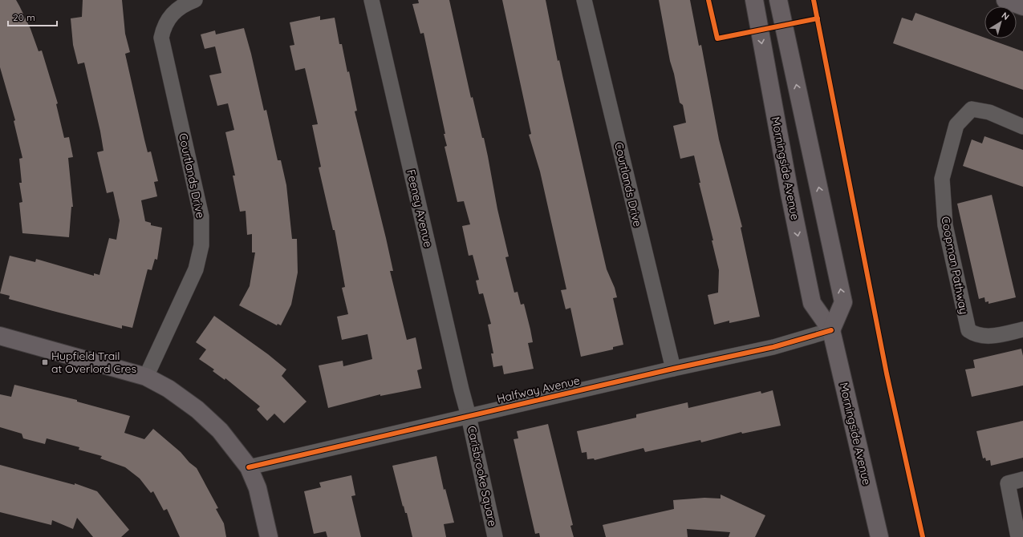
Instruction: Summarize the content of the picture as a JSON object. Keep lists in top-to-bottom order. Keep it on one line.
{"streets":{"main road":["Morningside Avenue"],"street":["Courtlands Drive","Feeney Avenue","Coopman Pathway","Halfway Avenue","Carisbrooke Square"]},"crossings":[["Morningside Avenue","Halfway Avenue"],["Courtlands Drive","Halfway Avenue"],["Feeney Avenue","Halfway Avenue"],["Feeney Avenue","Carisbrooke Square"],["Halfway Avenue","Carisbrooke Square"]],"places":{"transit":["Hupfield Trail at Overlord Cres"]},"scale_bar":"20 m","north":"top right"}
